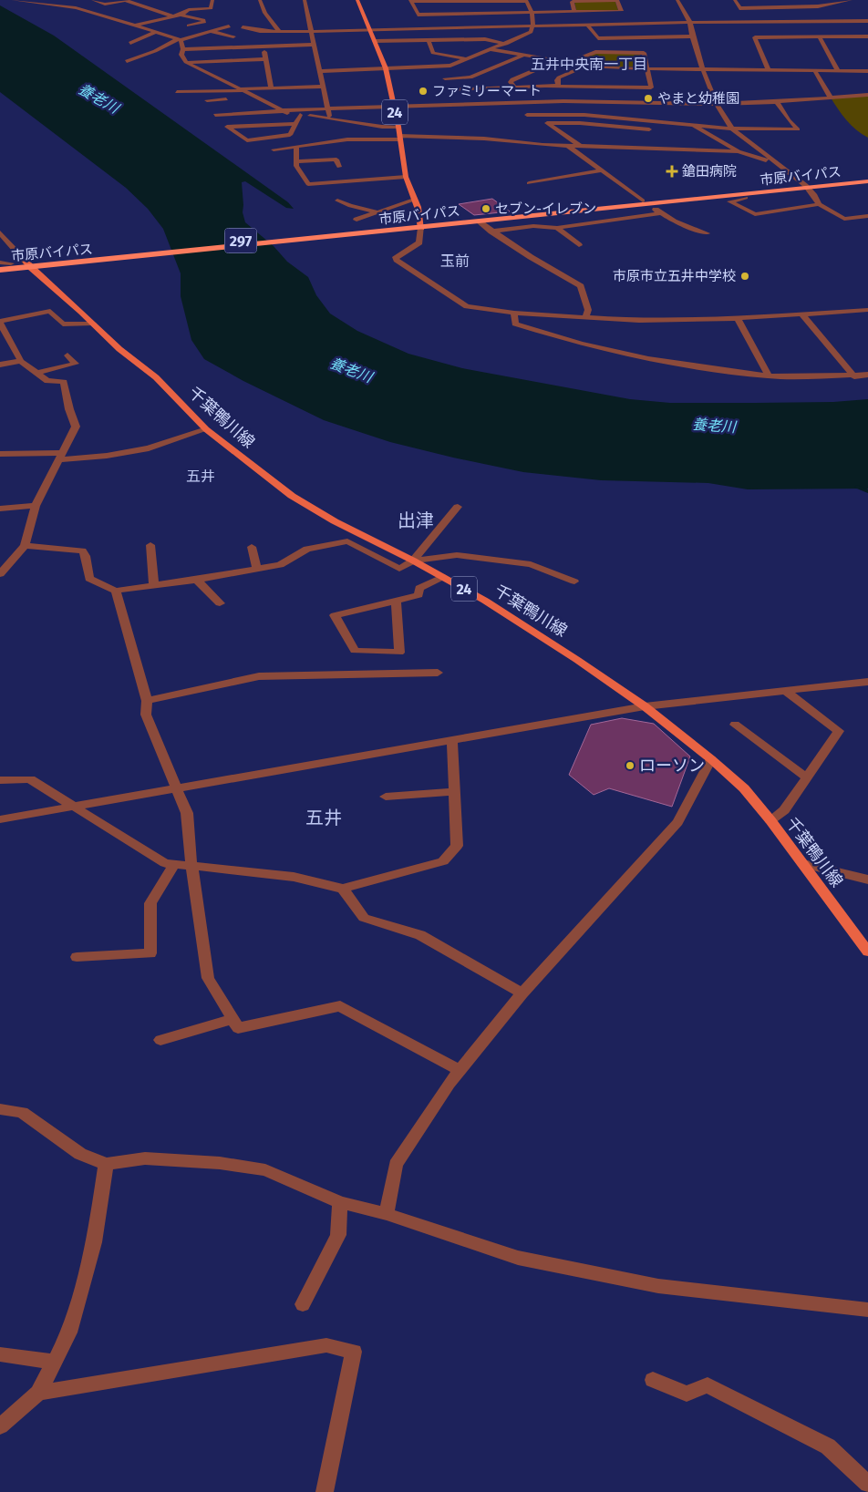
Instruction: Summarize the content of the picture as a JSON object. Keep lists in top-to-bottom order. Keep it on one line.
{"streets":{"highway":["市原バイパス","297"],"main road":["24","千葉鴨川線"]},"crossings":[["24","市原バイパス"],["市原バイパス","千葉鴨川線"]],"districts":["五井中央南一丁目","玉前","五井","出津","五井"],"water":["養老川"],"places":{"other":["ファミリーマート","やまと幼稚園","セブン-イレブン","市原市立五井中学校","ローソン"],"health":["鎗田病院"]}}
